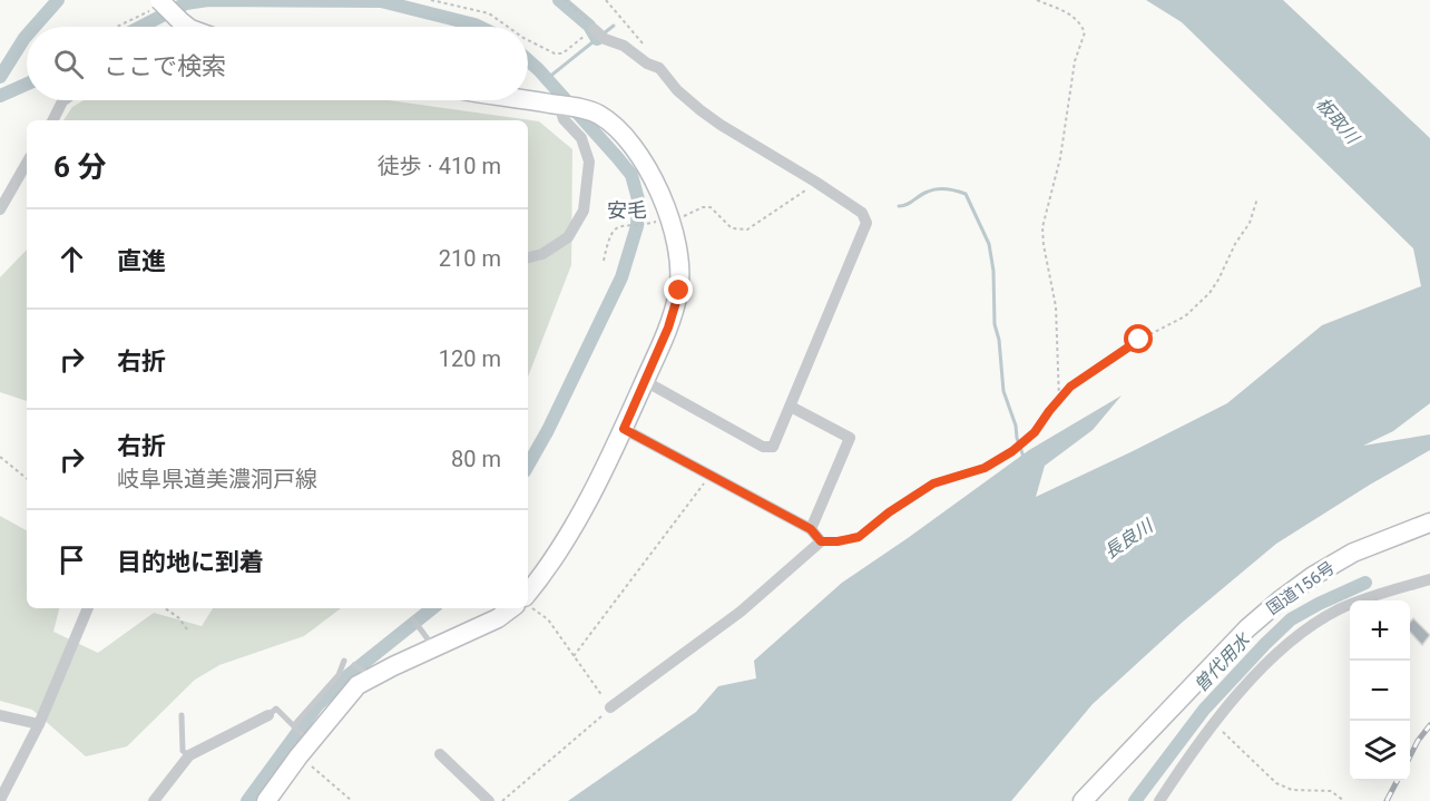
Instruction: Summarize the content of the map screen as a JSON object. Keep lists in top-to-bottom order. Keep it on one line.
{"streets":{"main road":["国道156号"]},"districts":["安毛"],"water":["板取川","長良川","曽代用水"],"page":{"search":"ここで検索","heading":["6 分","徒歩 · 410 m"],"list":[["直進","210 m"],["右折","120 m"],["右折","岐阜県道美濃洞戸線","80 m"],"目的地に到着"],"map_buttons":["+","−"]}}
